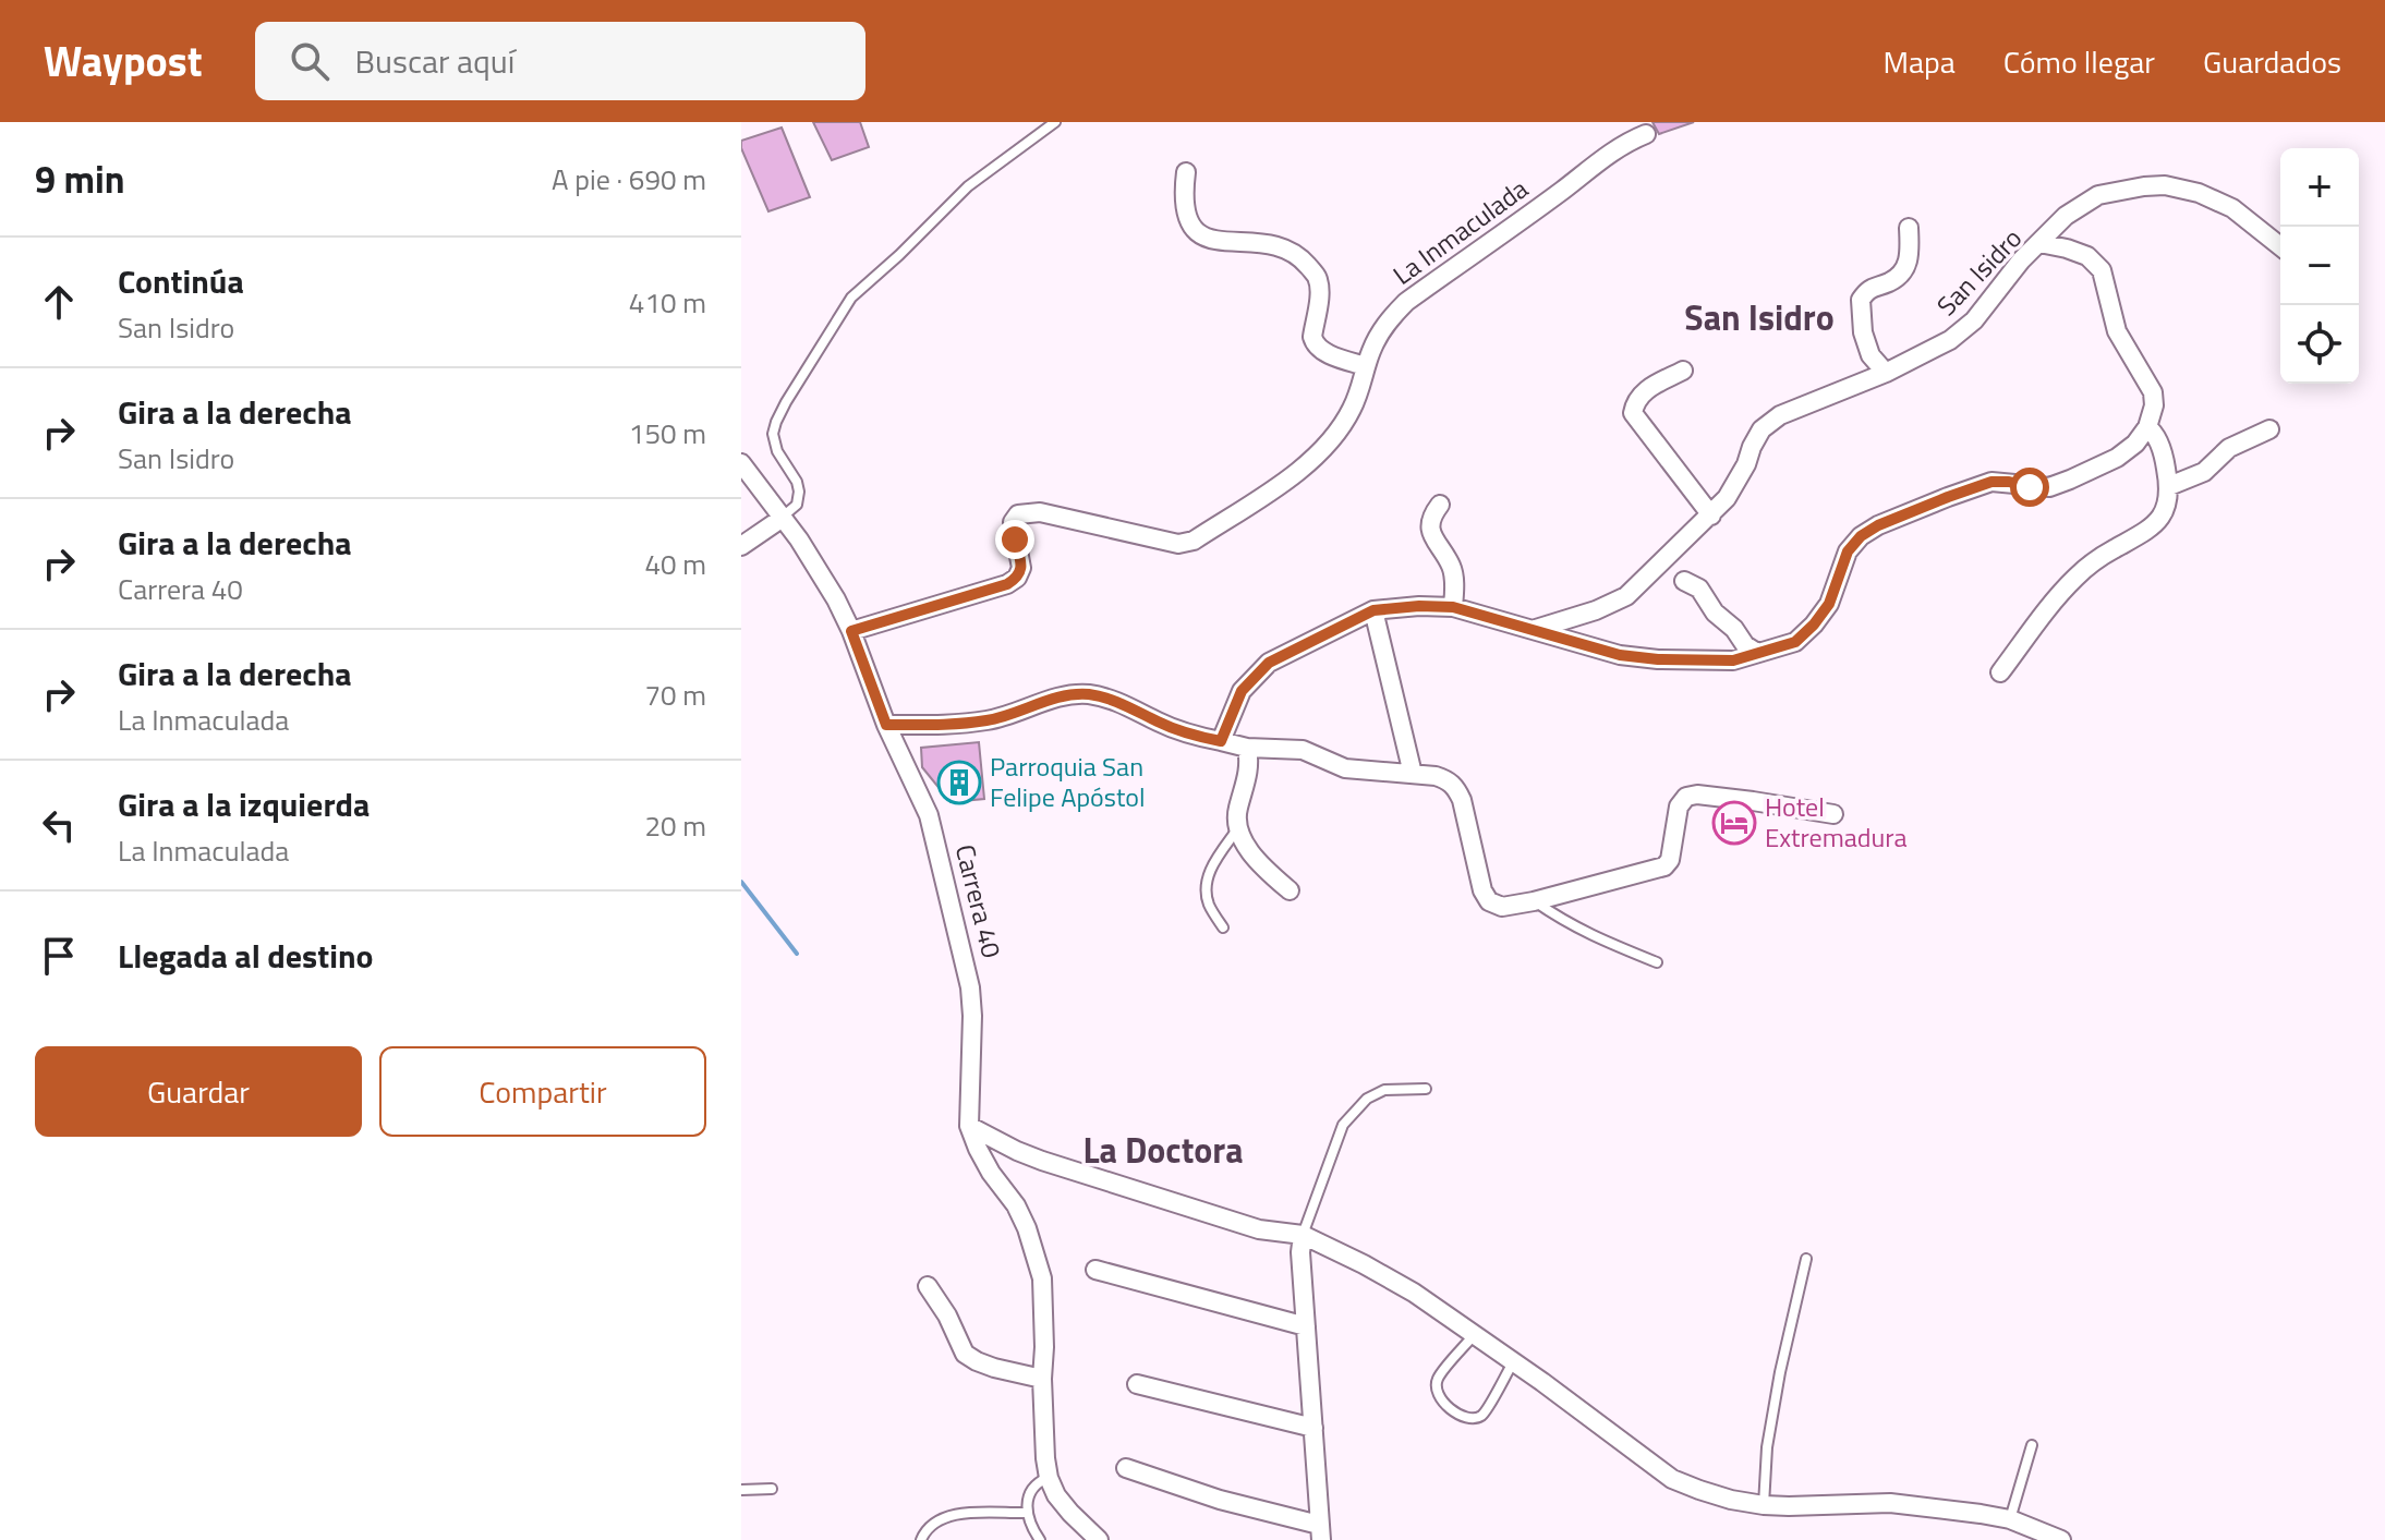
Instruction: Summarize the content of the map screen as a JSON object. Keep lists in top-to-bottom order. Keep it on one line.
{"streets":{"street":["La Inmaculada","San Isidro","Carrera 40"]},"crossings":[["La Inmaculada","Carrera 40"]],"districts":["San Isidro","La Doctora"],"places":{"building":["Parroquia San Felipe Apóstol"],"hotel":["Hotel Extremadura"]},"page":{"header":"Waypost","search":"Buscar aquí","nav":["Mapa","Cómo llegar","Guardados"],"heading":["9 min","A pie · 690 m"],"map_buttons":["+","−"],"list":[["Continúa","San Isidro","410 m"],["Gira a la derecha","San Isidro","150 m"],["Gira a la derecha","Carrera 40","40 m"],["Gira a la derecha","La Inmaculada","70 m"],["Gira a la izquierda","La Inmaculada","20 m"],"Llegada al destino"],"buttons":["Guardar","Compartir"]}}
